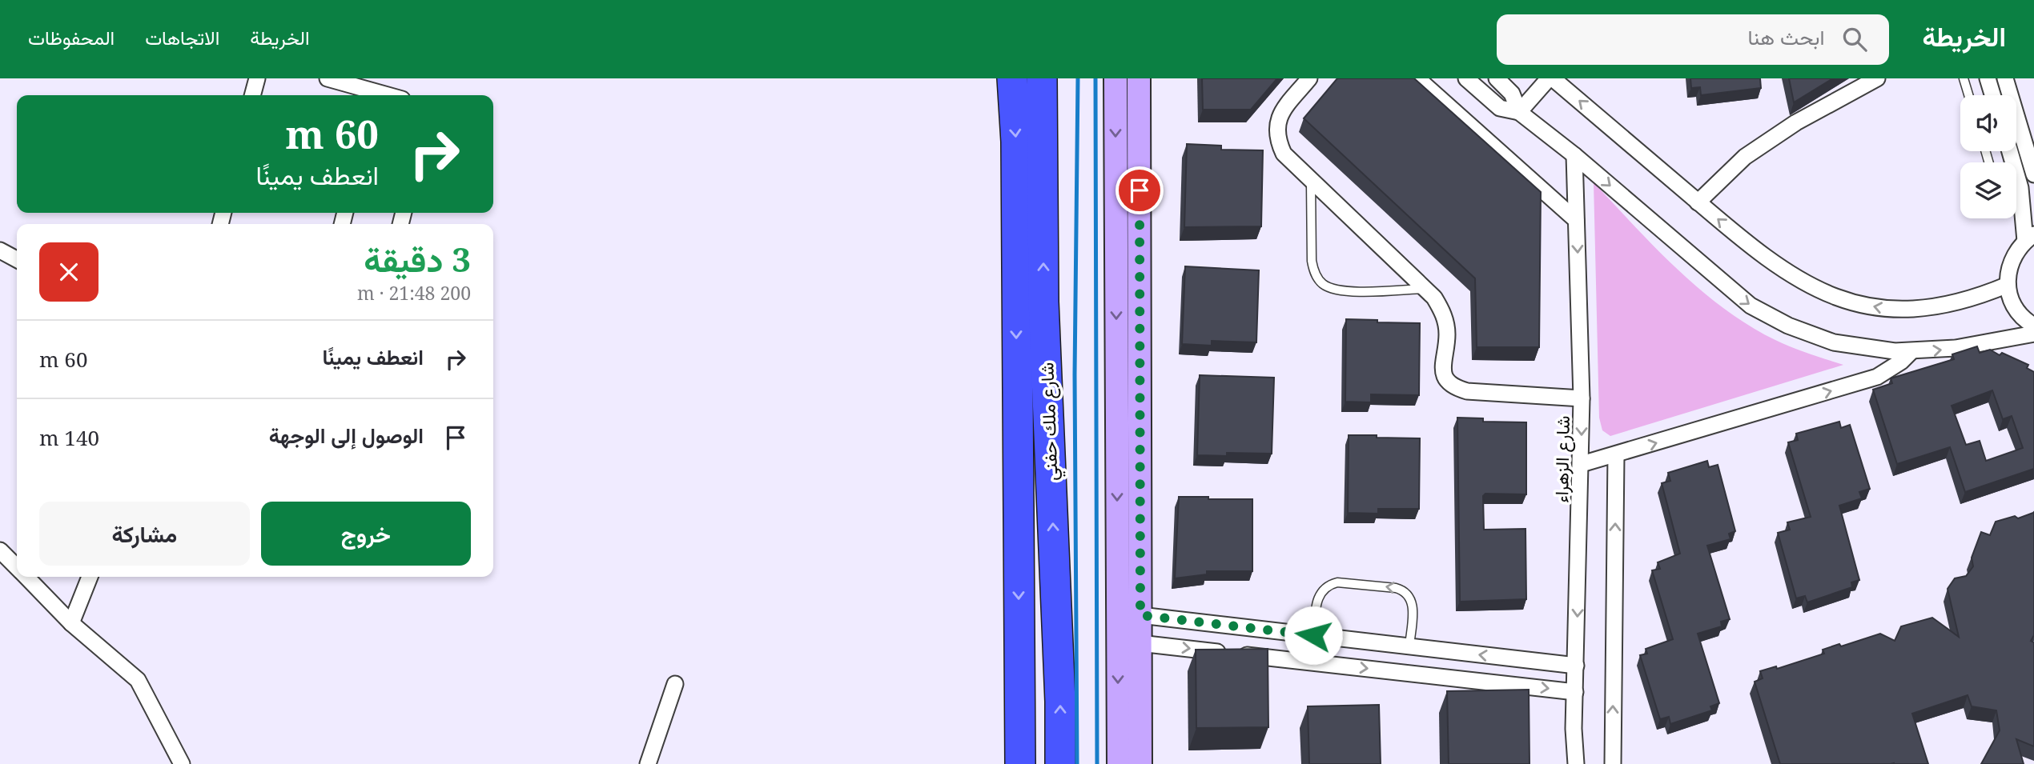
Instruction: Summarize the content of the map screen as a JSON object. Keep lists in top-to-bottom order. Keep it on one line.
{"streets":{"highway":["شارع ملك حفني"],"street":["شارع الزهراء"]},"page":{"header":"الخريطة","search":"ابحث هنا","nav":["الخريطة","الاتجاهات","المحفوظات"],"turn":["60 m","انعطف يمينًا"],"heading":["3 دقيقة","200 m · 21:48"],"list":[{"name":"انعطف يمينًا","value":"60 m"},{"name":"الوصول إلى الوجهة","value":"140 m"}],"buttons":["خروج","مشاركة"]}}
